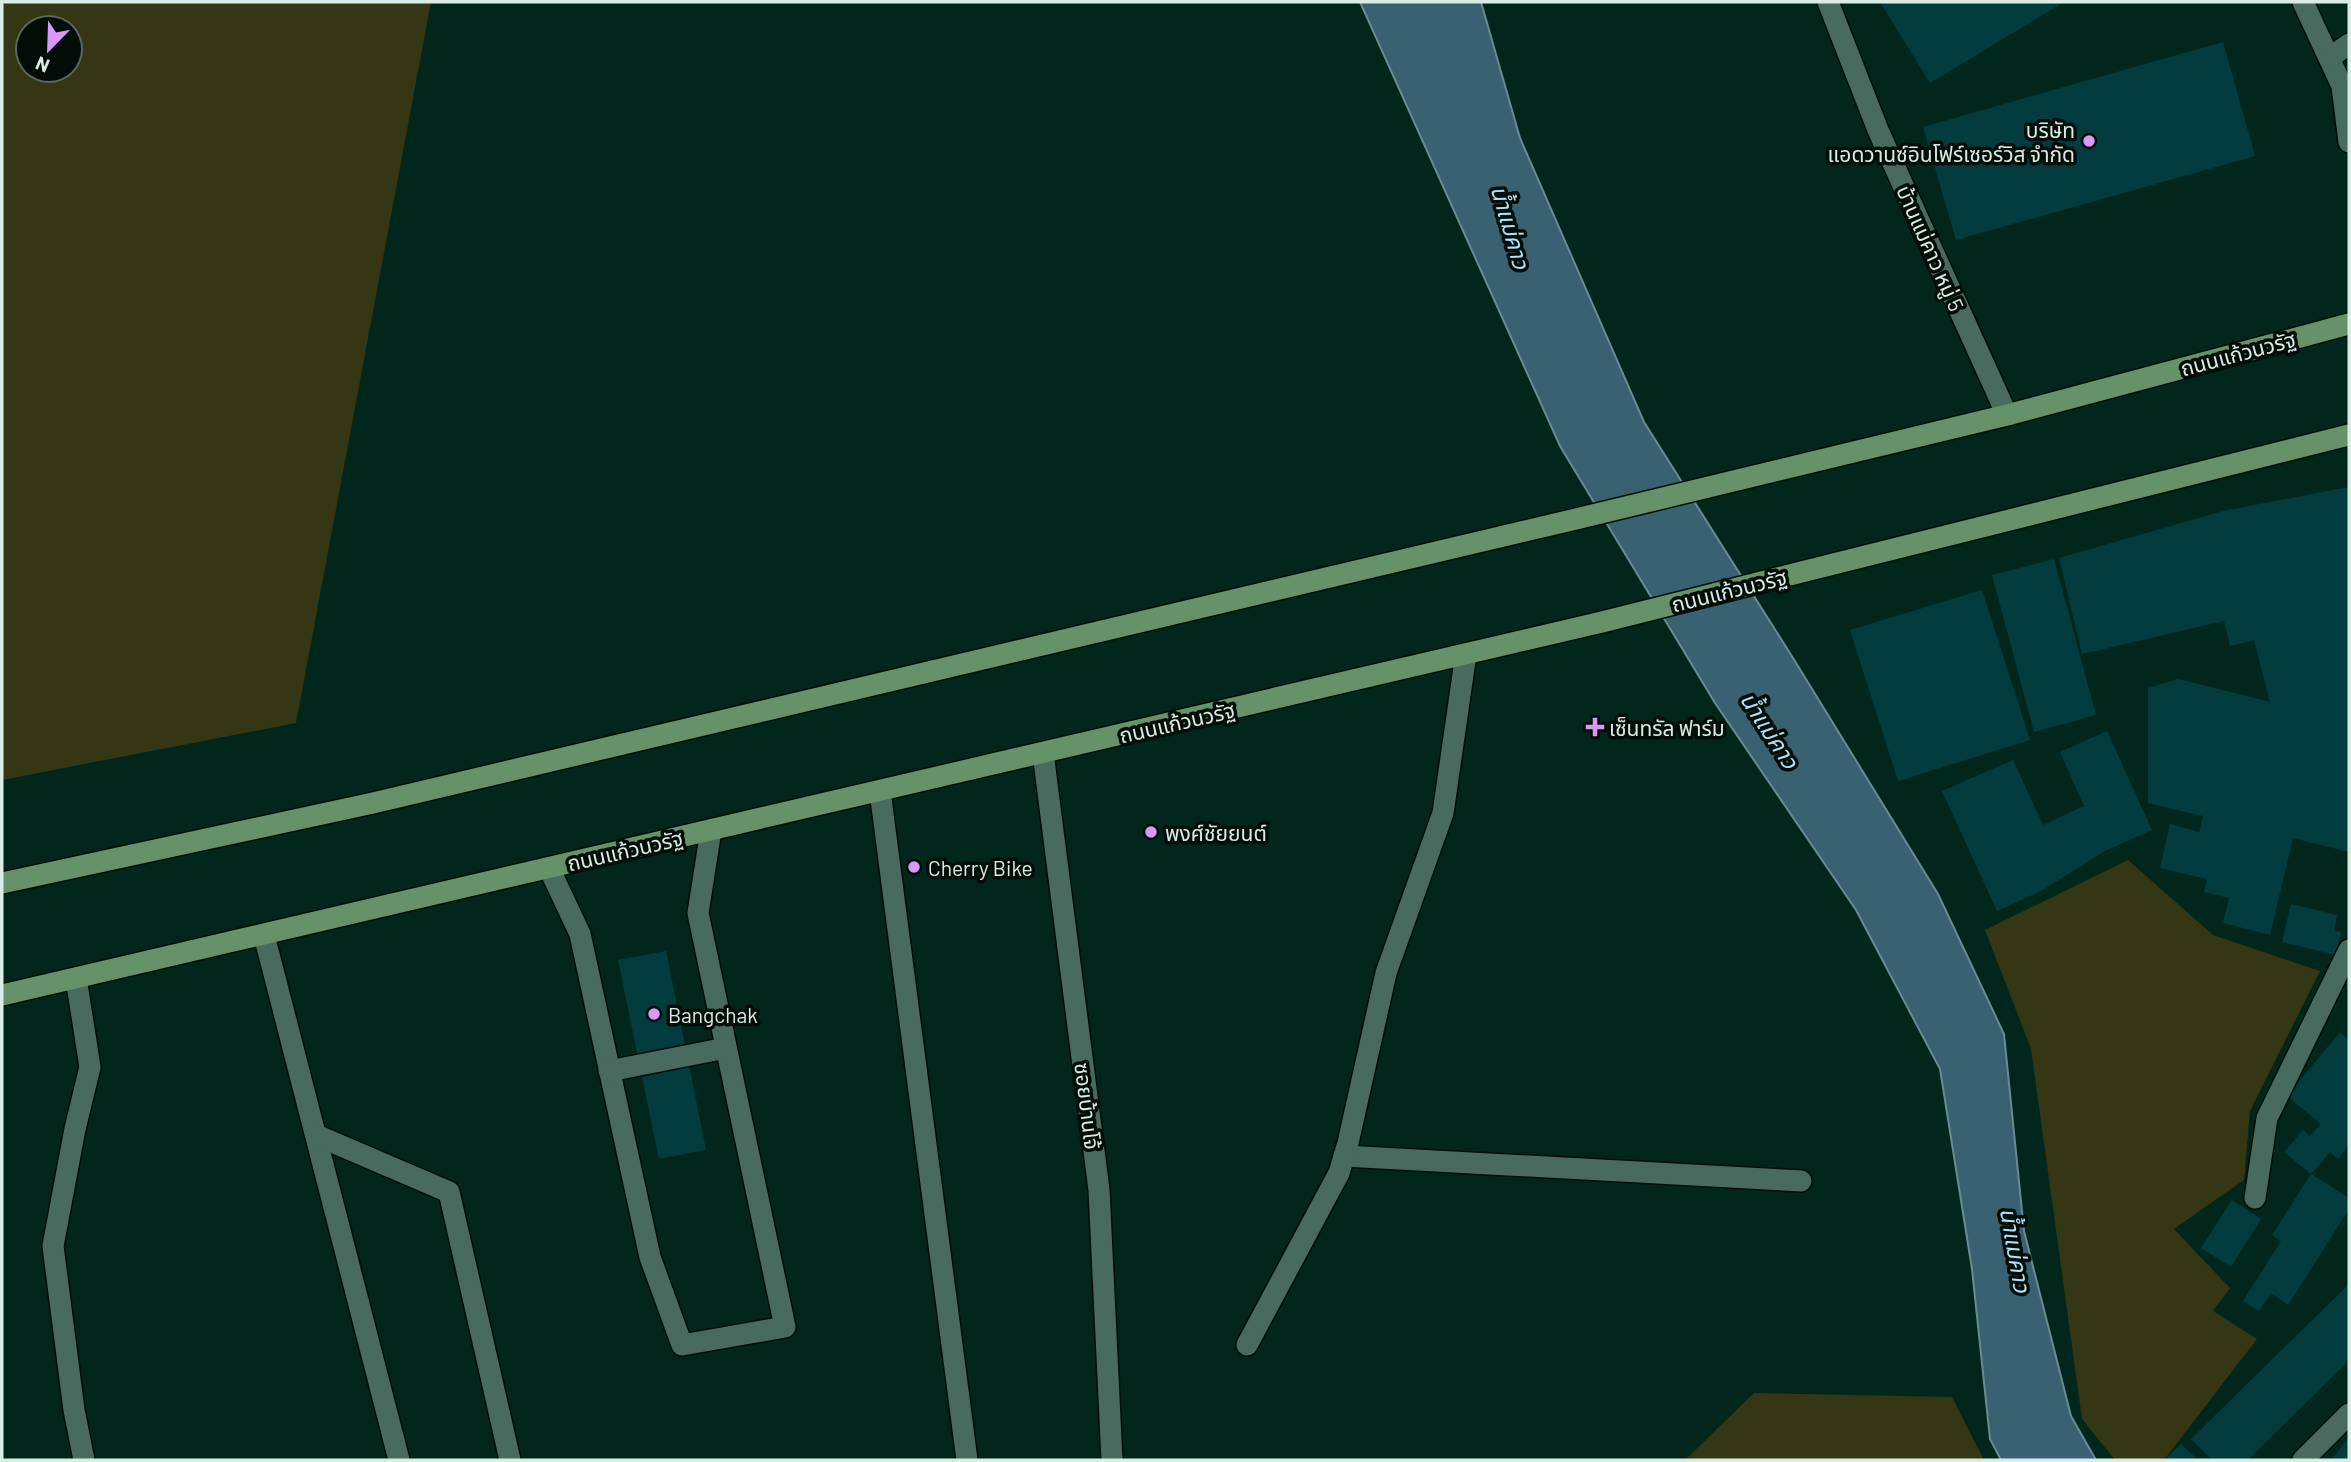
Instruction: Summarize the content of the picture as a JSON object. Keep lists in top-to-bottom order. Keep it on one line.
{"streets":{"main road":["ถนนแก้วนวรัฐ"],"street":["บ้านแม่คาว หมู่ 5","ซอยบ้านโจ้"]},"crossings":[["บ้านแม่คาว หมู่ 5","ถนนแก้วนวรัฐ"],["ถนนแก้วนวรัฐ","ซอยบ้านโจ้"]],"water":["น้ำแม่คาว"],"places":{"other":["บริษัท แอดวานซ์อินโฟร์เซอร์วิส จำกัด","พงศ์ชัยยนต์","Cherry Bike","Bangchak"],"health":["เซ็นทรัล ฟาร์ม"]},"north":"bottom left"}
